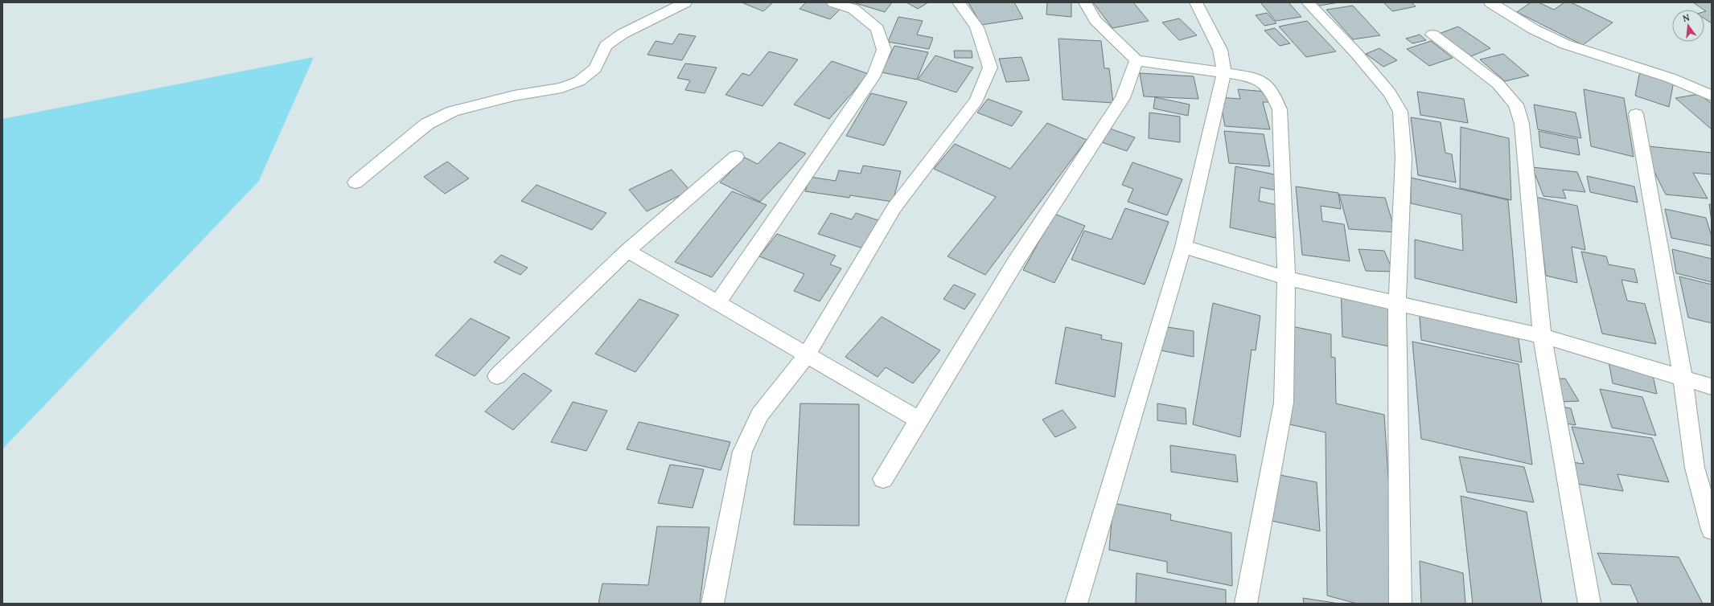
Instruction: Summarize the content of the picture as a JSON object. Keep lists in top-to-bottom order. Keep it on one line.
{"north":"top"}
